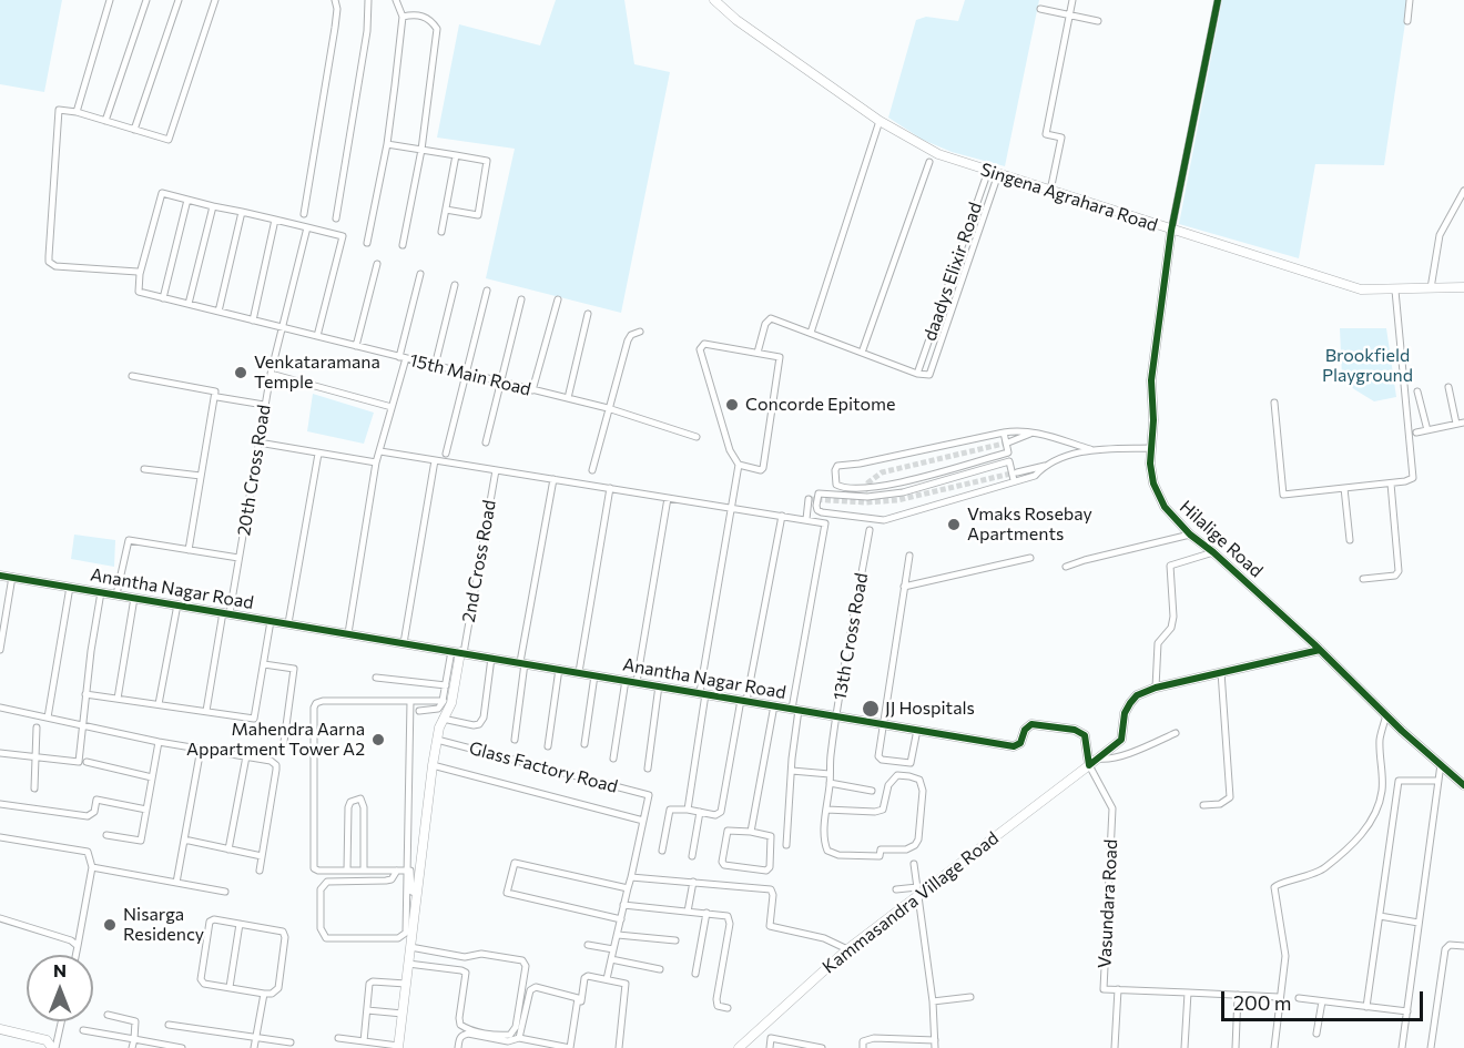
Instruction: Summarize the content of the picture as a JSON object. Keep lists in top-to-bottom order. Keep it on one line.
{"streets":{"street":["Singena Agrahara Road","daadys Elixir Road","15th Main Road","20th Cross Road","Hilalige Road","2nd Cross Road","Anantha Nagar Road","13th Cross Road","Glass Factory Road","Kammasandra Village Road","Vasundara Road"]},"crossings":[["Singena Agrahara Road","daadys Elixir Road"],["Singena Agrahara Road","Hilalige Road"],["15th Main Road","20th Cross Road"],["20th Cross Road","Anantha Nagar Road"],["2nd Cross Road","Anantha Nagar Road"],["Anantha Nagar Road","13th Cross Road"],["Anantha Nagar Road","Kammasandra Village Road"],["Anantha Nagar Road","Vasundara Road"],["Kammasandra Village Road","Vasundara Road"]],"parks":["Brookfield Playground"],"places":["Venkataramana Temple","Concorde Epitome","Vmaks Rosebay Apartments","JJ Hospitals","Mahendra Aarna Appartment Tower A2","Nisarga Residency"],"scale_bar":"200 m","north":"top"}
